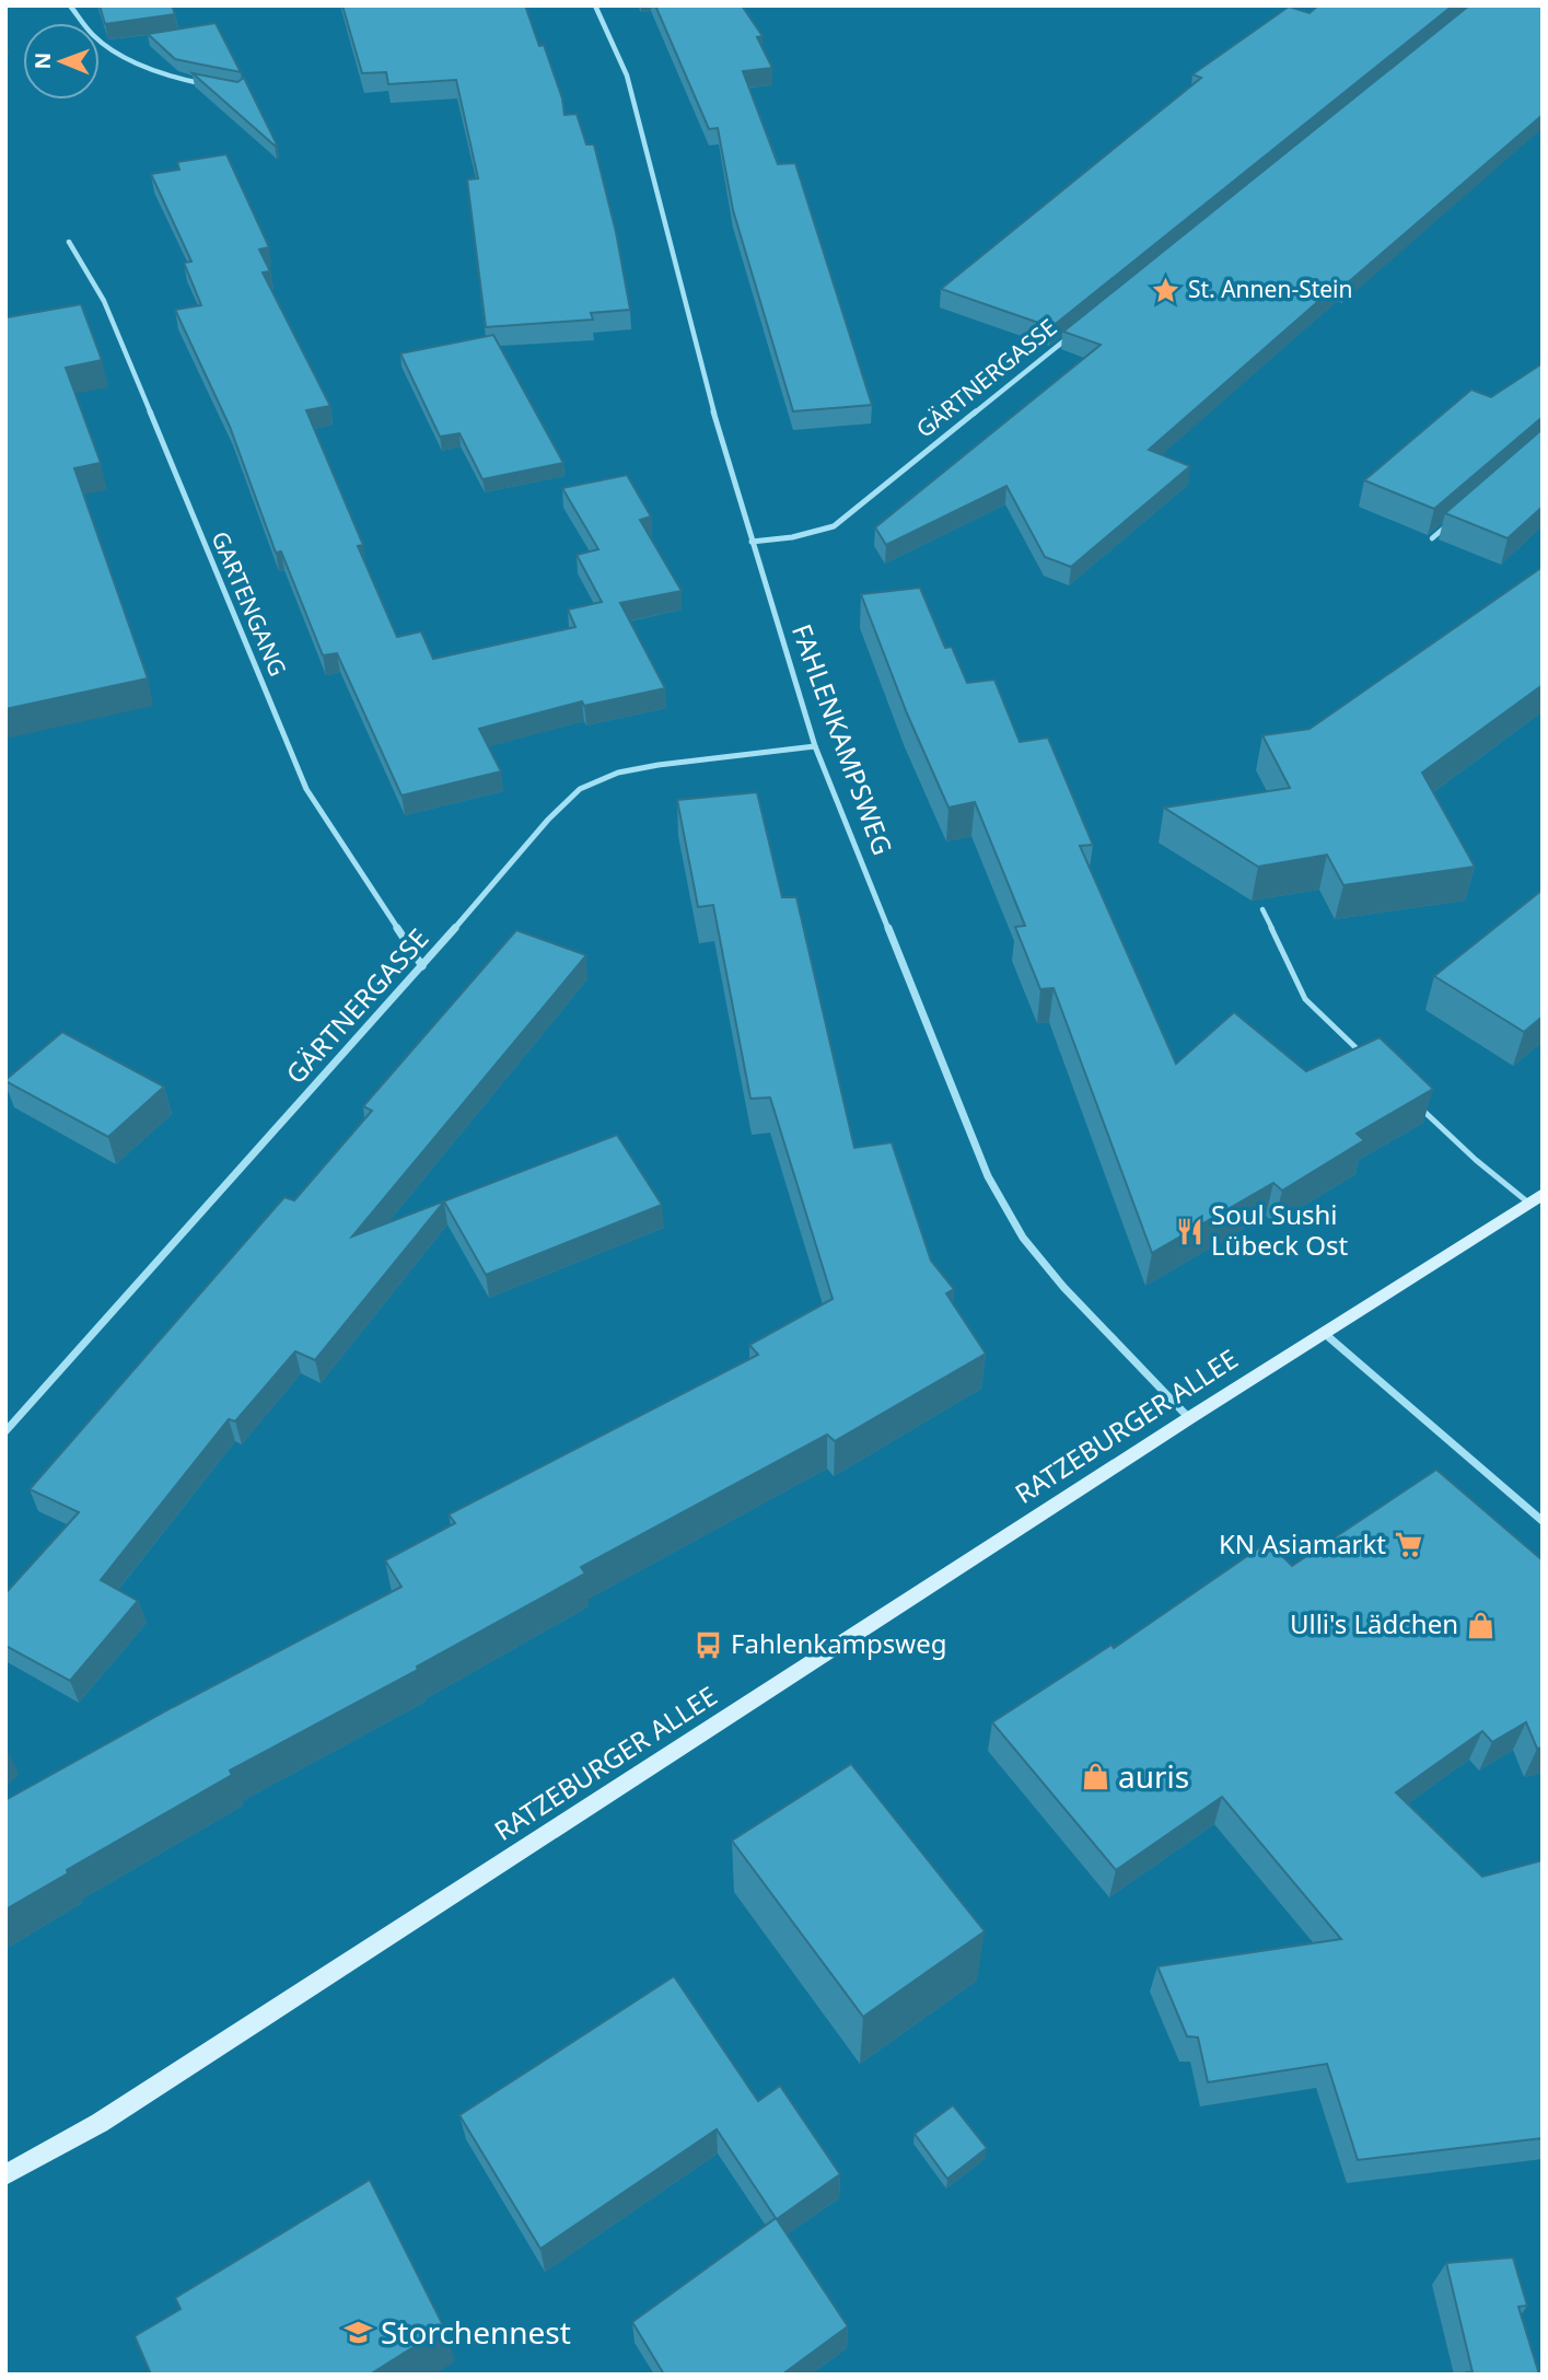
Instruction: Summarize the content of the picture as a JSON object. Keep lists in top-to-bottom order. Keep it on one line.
{"streets":{"main road":["RATZEBURGER ALLEE"],"street":["GÄRTNERGASSE","GARTENGANG","FAHLENKAMPSWEG"]},"crossings":[["GÄRTNERGASSE","GARTENGANG"],["GÄRTNERGASSE","FAHLENKAMPSWEG"],["FAHLENKAMPSWEG","RATZEBURGER ALLEE"]],"places":{"place":["St. Annen-Stein"],"restaurant":["Soul Sushi Lübeck Ost"],"supermarket":["KN Asiamarkt"],"shop":["Ulli's Lädchen","auris"],"bus stop":["Fahlenkampsweg"],"school or university":["Storchennest"]},"north":"left"}
